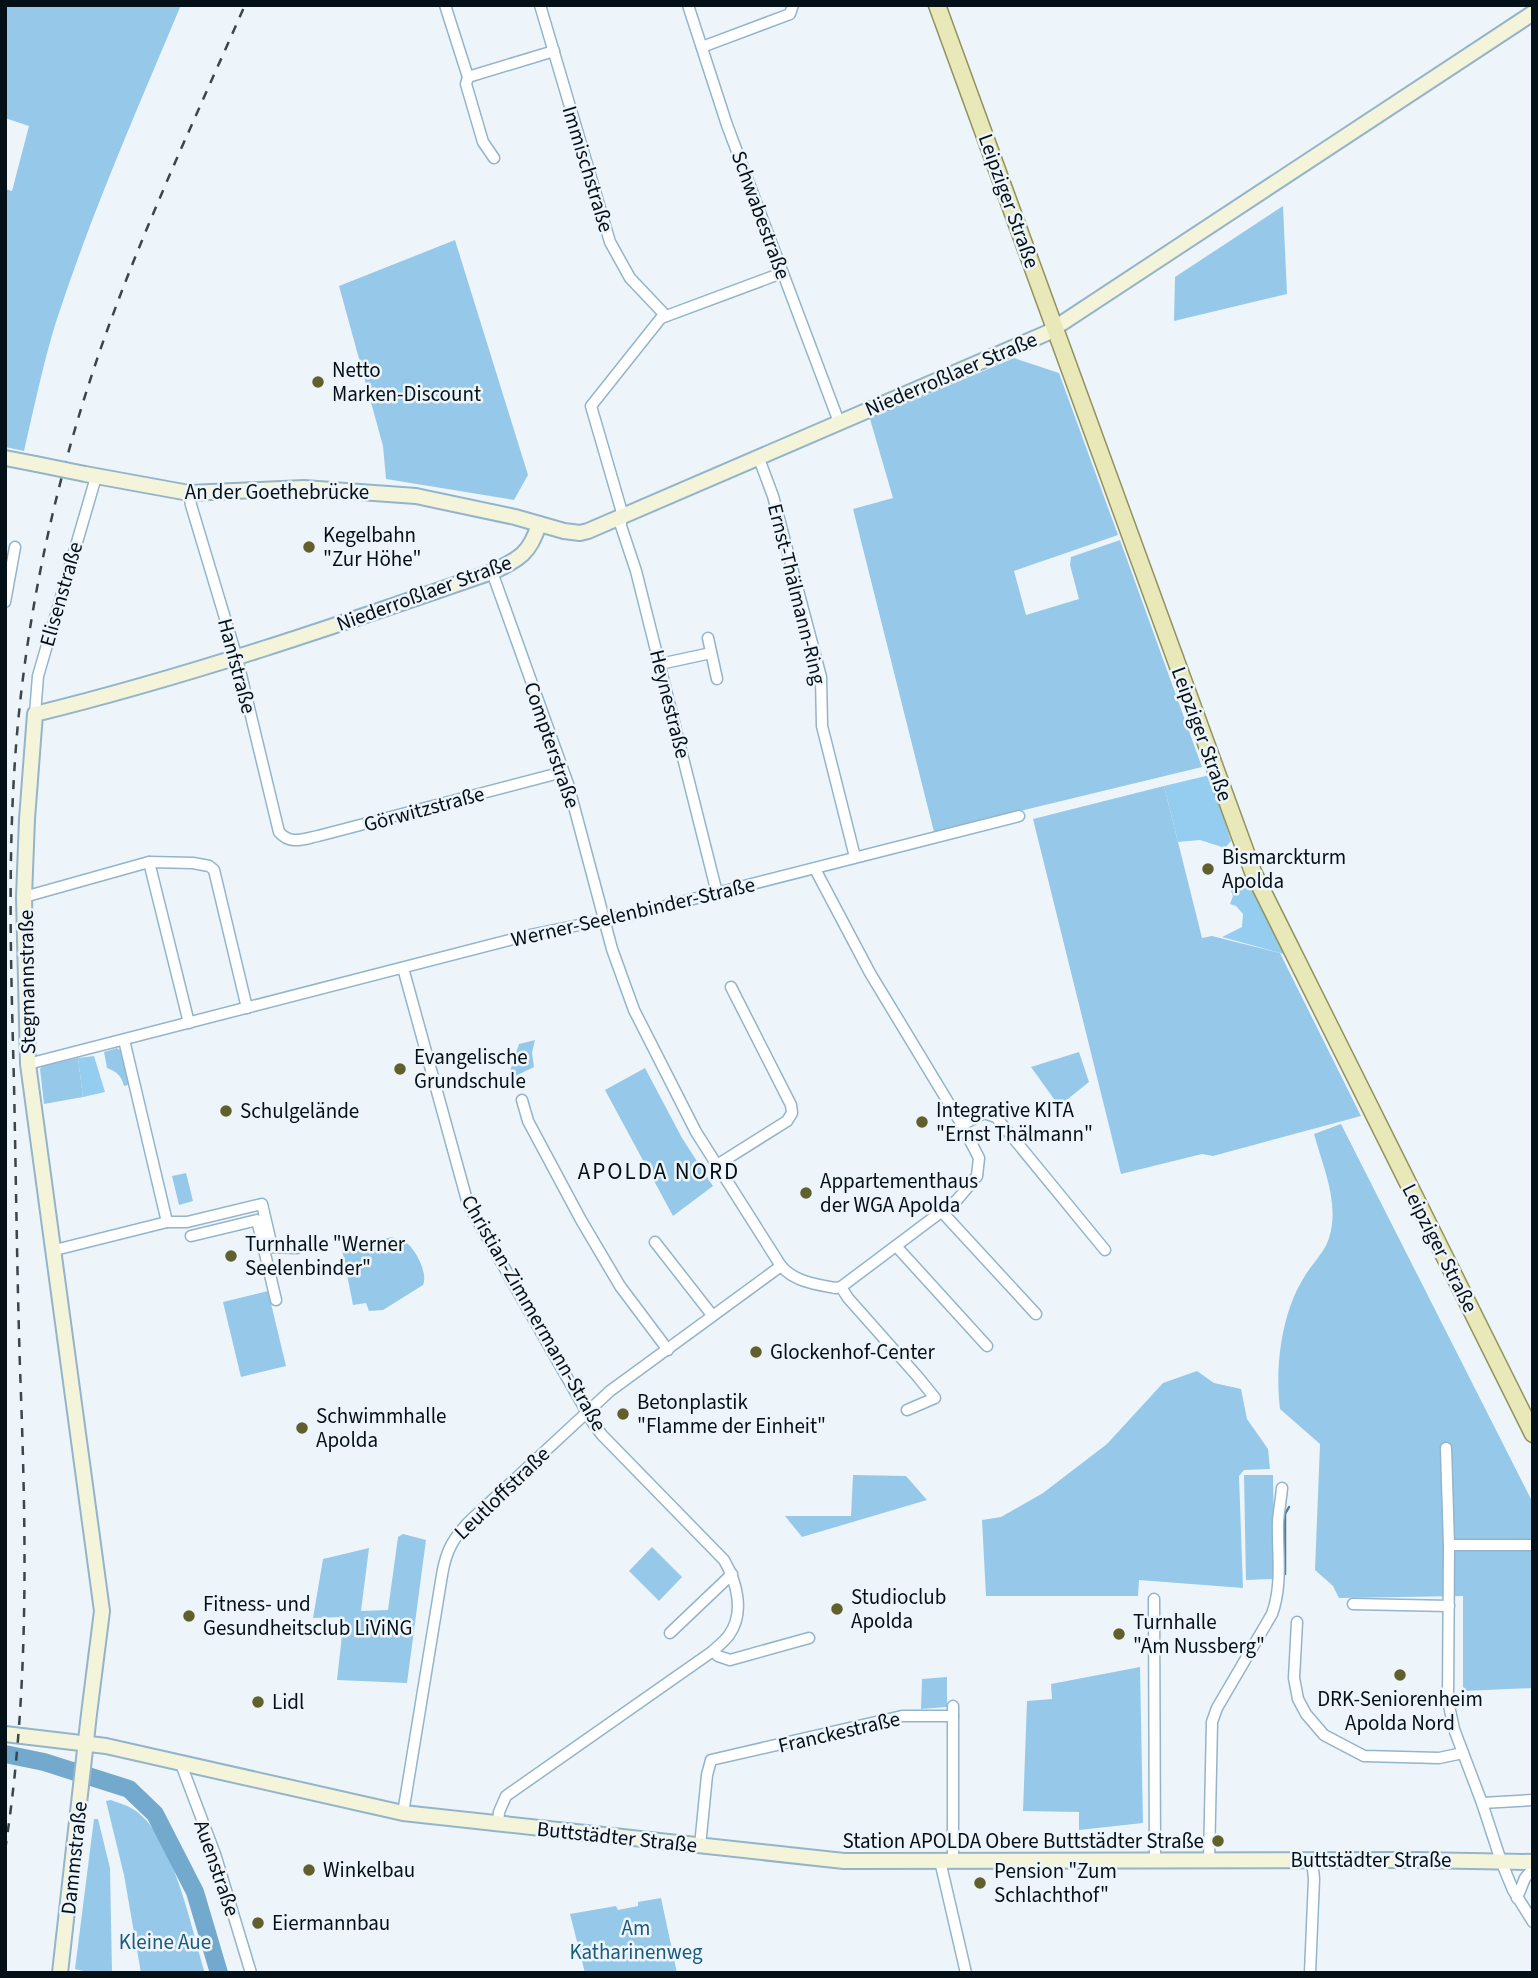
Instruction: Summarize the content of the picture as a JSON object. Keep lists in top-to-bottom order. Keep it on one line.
{"streets":{"main road":["Leipziger Straße","Niederroßlaer Straße","An der Goethebrücke","Stegmannstraße","Buttstädter Straße","Dammstraße"],"street":["Immischstraße","Schwabestraße","Elisenstraße","Ernst-Thälmann-Ring","Hanfstraße","Heynestraße","Compterstraße","Görwitzstraße","Werner-Seelenbinder-Straße","Christian-Zimmermann-Straße","Leutloffstraße","Franckestraße","Auenstraße"]},"crossings":[["Immischstraße","Heynestraße"],["Leipziger Straße","Niederroßlaer Straße"],["Schwabestraße","Niederroßlaer Straße"],["Niederroßlaer Straße","An der Goethebrücke"],["Niederroßlaer Straße","Elisenstraße"],["Niederroßlaer Straße","Ernst-Thälmann-Ring"],["Niederroßlaer Straße","Hanfstraße"],["Niederroßlaer Straße","Heynestraße"],["Niederroßlaer Straße","Compterstraße"],["Niederroßlaer Straße","Stegmannstraße"],["An der Goethebrücke","Elisenstraße"],["An der Goethebrücke","Hanfstraße"],["Elisenstraße","Stegmannstraße"],["Ernst-Thälmann-Ring","Werner-Seelenbinder-Straße"],["Hanfstraße","Görwitzstraße"],["Heynestraße","Werner-Seelenbinder-Straße"],["Compterstraße","Görwitzstraße"],["Compterstraße","Werner-Seelenbinder-Straße"],["Werner-Seelenbinder-Straße","Stegmannstraße"],["Werner-Seelenbinder-Straße","Christian-Zimmermann-Straße"],["Stegmannstraße","Buttstädter Straße"],["Stegmannstraße","Dammstraße"],["Christian-Zimmermann-Straße","Leutloffstraße"],["Leutloffstraße","Buttstädter Straße"],["Franckestraße","Buttstädter Straße"],["Buttstädter Straße","Dammstraße"],["Buttstädter Straße","Auenstraße"]],"districts":["APOLDA NORD"],"parks":["Am Katharinenweg","Kleine Aue"],"places":["Netto Marken-Discount","Kegelbahn \"Zur Höhe\"","Bismarckturm Apolda","Evangelische Grundschule","Schulgelände","Integrative KITA \"Ernst Thälmann\"","Appartementhaus der WGA Apolda","Turnhalle \"Werner Seelenbinder\"","Glockenhof-Center","Betonplastik \"Flamme der Einheit\"","Schwimmhalle Apolda","Studioclub Apolda","Fitness- und Gesundheitsclub LiViNG","Turnhalle \"Am Nussberg\"","DRK-Seniorenheim Apolda Nord","Lidl","Station APOLDA Obere Buttstädter Straße","Winkelbau","Pension \"Zum Schlachthof\"","Eiermannbau"]}
